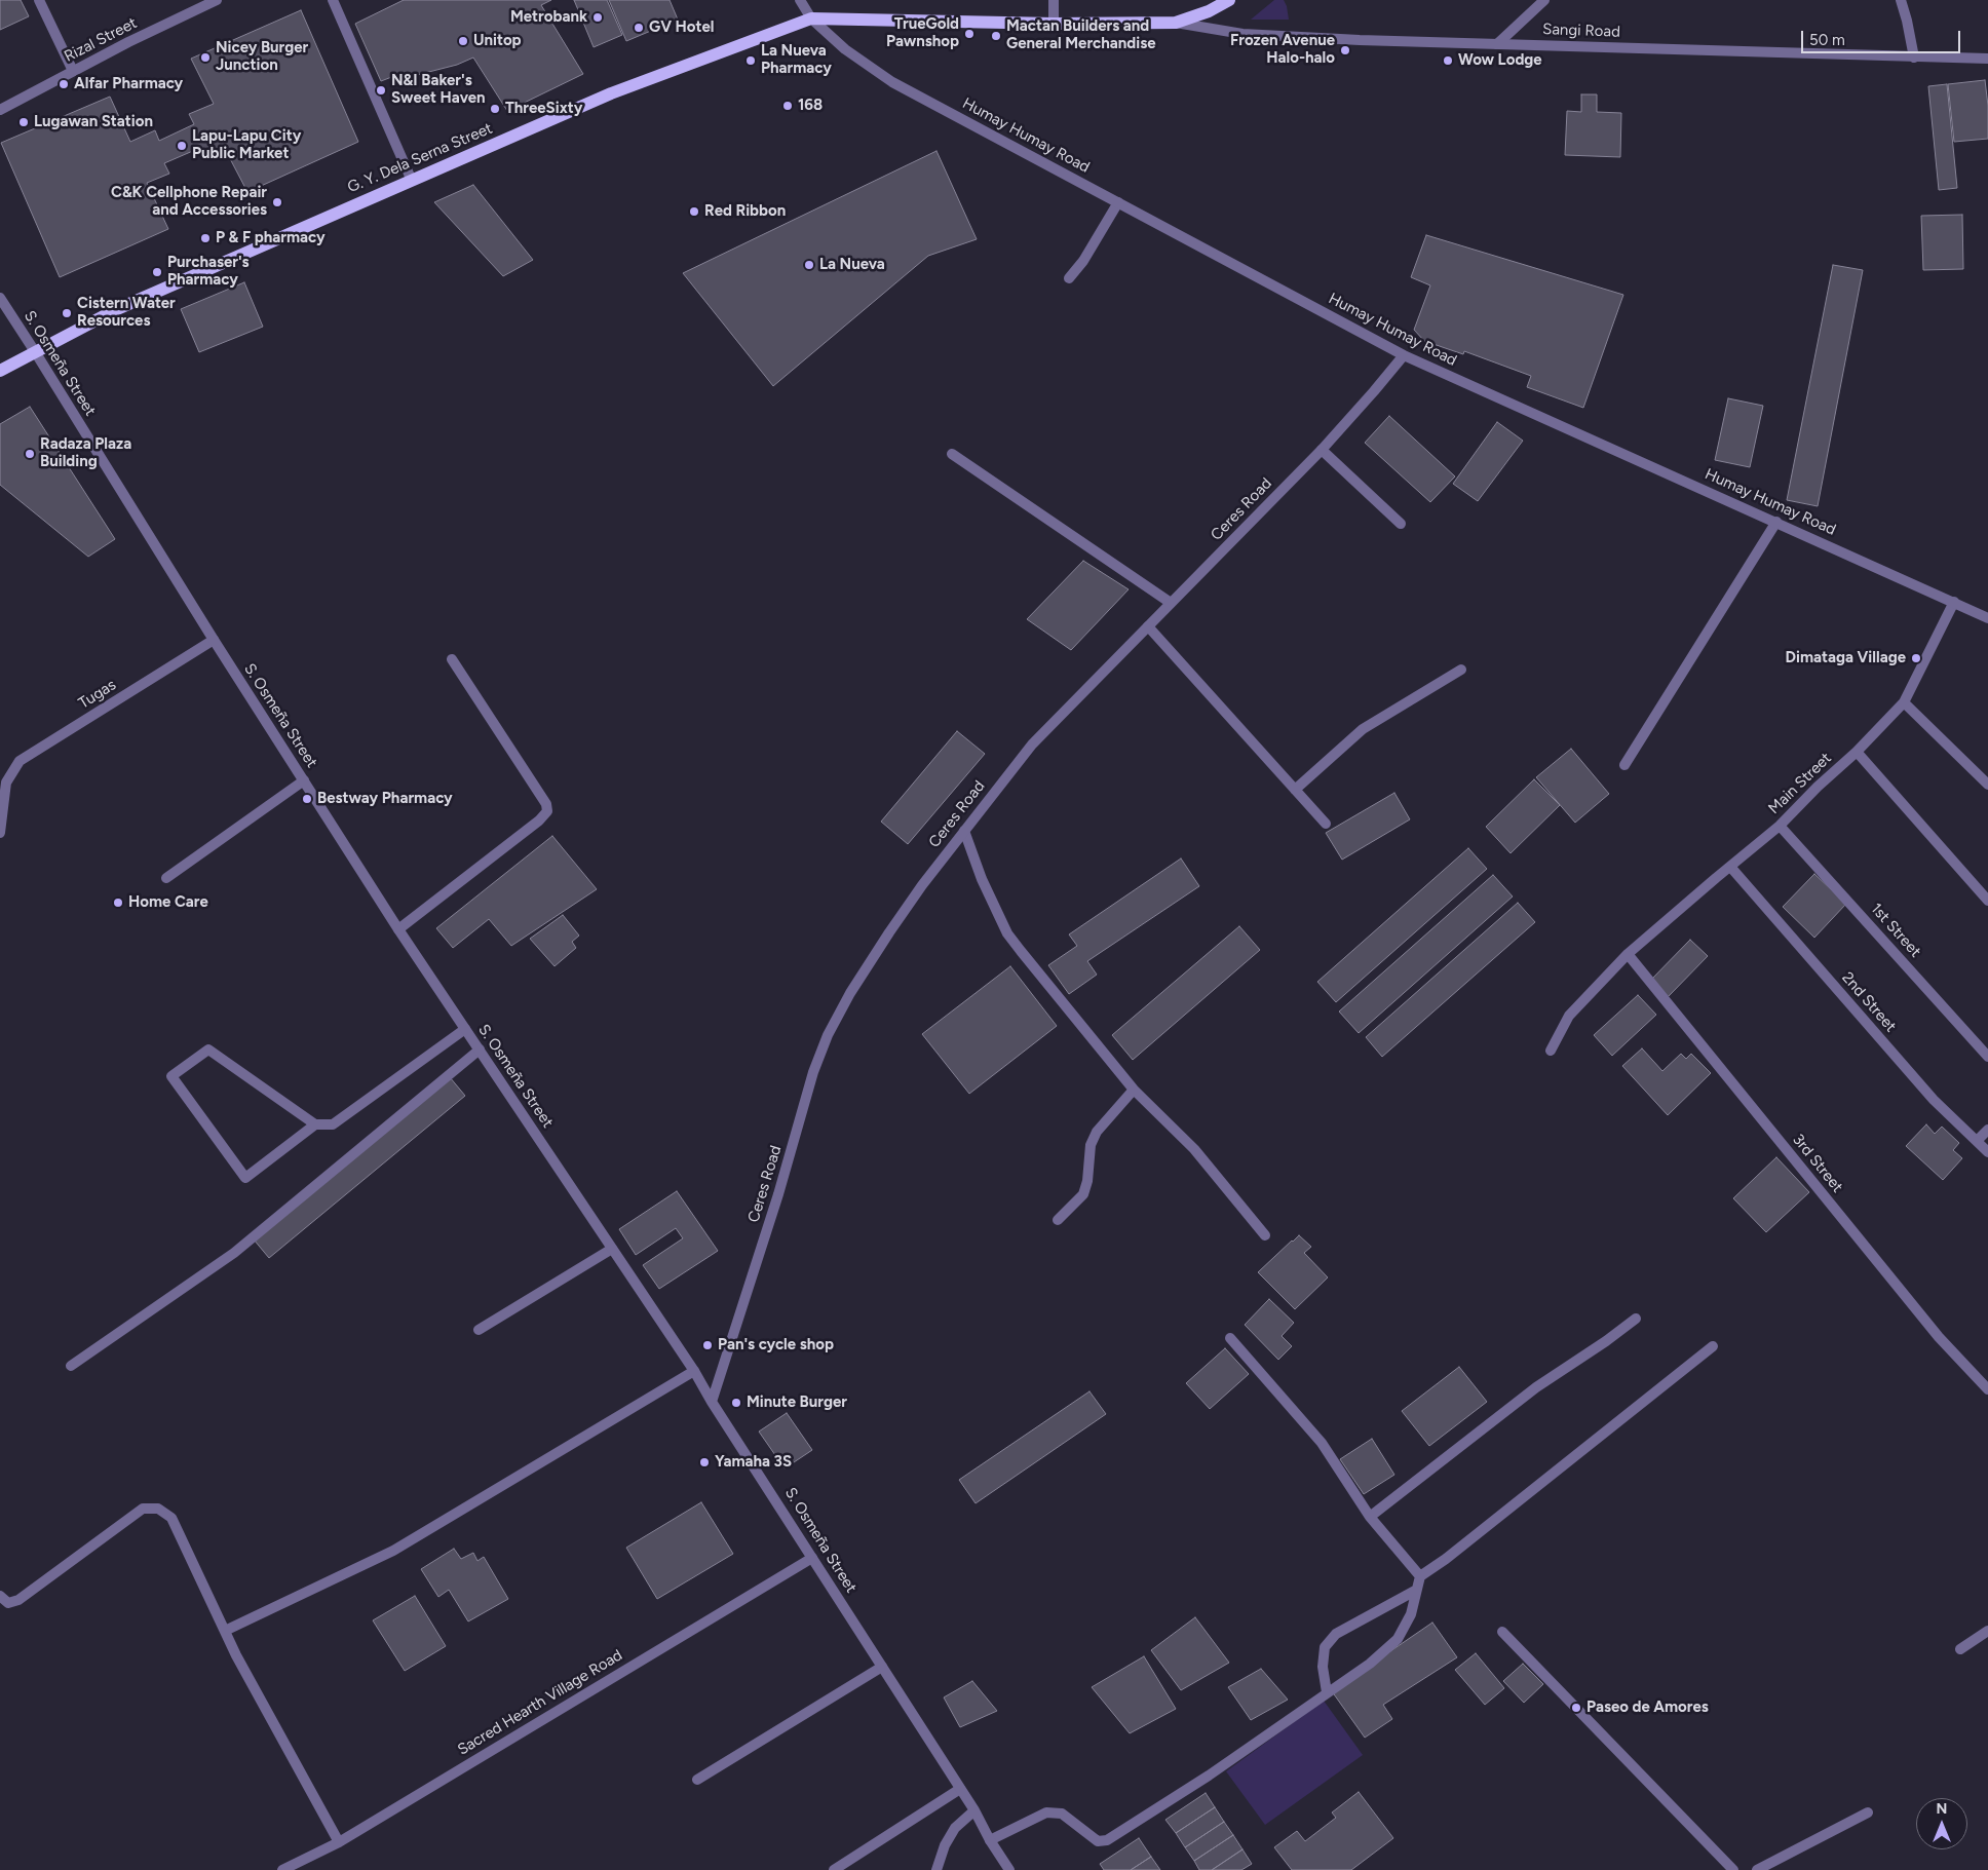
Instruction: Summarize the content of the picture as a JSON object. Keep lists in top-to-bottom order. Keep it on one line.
{"streets":{"main road":["G. Y. Dela Serna Street"],"street":["Sangi Road","Rizal Street","Humay Humay Road","S. Osmeña Street","Ceres Road","Tugas","Main Street","1st Street","2nd Street","3rd Street","Sacred Hearth Village Road"]},"crossings":[["Sangi Road","G. Y. Dela Serna Street"],["Humay Humay Road","G. Y. Dela Serna Street"],["Humay Humay Road","Ceres Road"],["Humay Humay Road","Main Street"],["G. Y. Dela Serna Street","S. Osmeña Street"],["S. Osmeña Street","Ceres Road"],["S. Osmeña Street","Tugas"],["S. Osmeña Street","Sacred Hearth Village Road"],["Main Street","1st Street"],["Main Street","2nd Street"],["Main Street","3rd Street"]],"places":["Metrobank","GV Hotel","TrueGold Pawnshop","Mactan Builders and General Merchandise","Unitop","Frozen Avenue Halo-halo","Nicey Burger Junction","La Nueva Pharmacy","Wow Lodge","Alfar Pharmacy","N&I Baker's Sweet Haven","168","ThreeSixty","Lugawan Station","Lapu-Lapu City Public Market","C&K Cellphone Repair and Accessories","Red Ribbon","P & F pharmacy","La Nueva","Purchaser's Pharmacy","Cistern Water Resources","Radaza Plaza Building","Dimataga Village","Bestway Pharmacy","Home Care","Pan's cycle shop","Minute Burger","Yamaha 3S","Paseo de Amores"],"scale_bar":"50 m","north":"top"}
